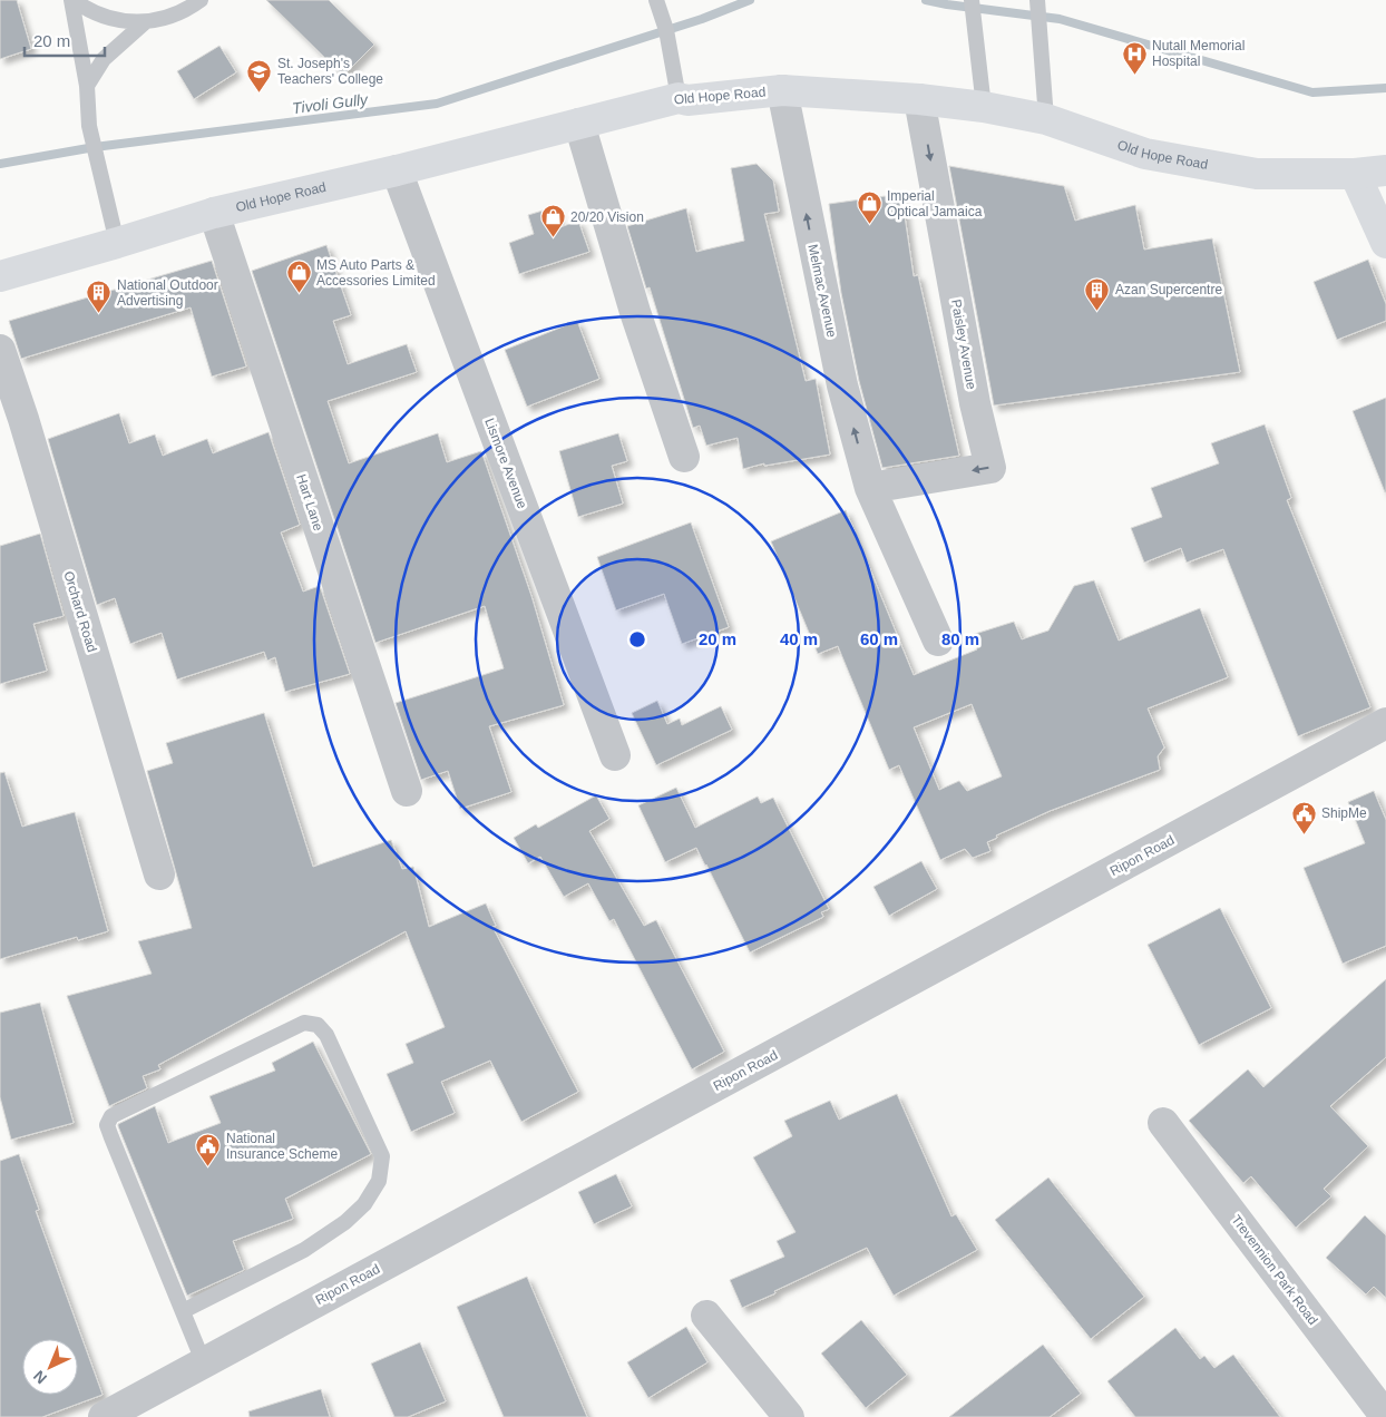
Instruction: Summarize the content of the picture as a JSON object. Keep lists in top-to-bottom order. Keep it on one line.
{"streets":{"main road":["Old Hope Road"],"street":["Melmac Avenue","Paisley Avenue","Lismore Avenue","Hart Lane","Orchard Road","Ripon Road","Trevennion Park Road"]},"crossings":[["Old Hope Road","Melmac Avenue"],["Old Hope Road","Paisley Avenue"],["Old Hope Road","Lismore Avenue"],["Old Hope Road","Hart Lane"],["Melmac Avenue","Paisley Avenue"]],"water":["Tivoli Gully"],"places":{"hospital":["Nutall Memorial Hospital"],"school or university":["St. Joseph's Teachers' College"],"shop":["Imperial Optical Jamaica","20/20 Vision","MS Auto Parts & Accessories Limited"],"building":["Azan Supercentre","National Outdoor Advertising"],"public building":["ShipMe","National Insurance Scheme"]},"scale_bar":"20 m","north":"bottom left","rings":["20 m","40 m","60 m","80 m"]}
